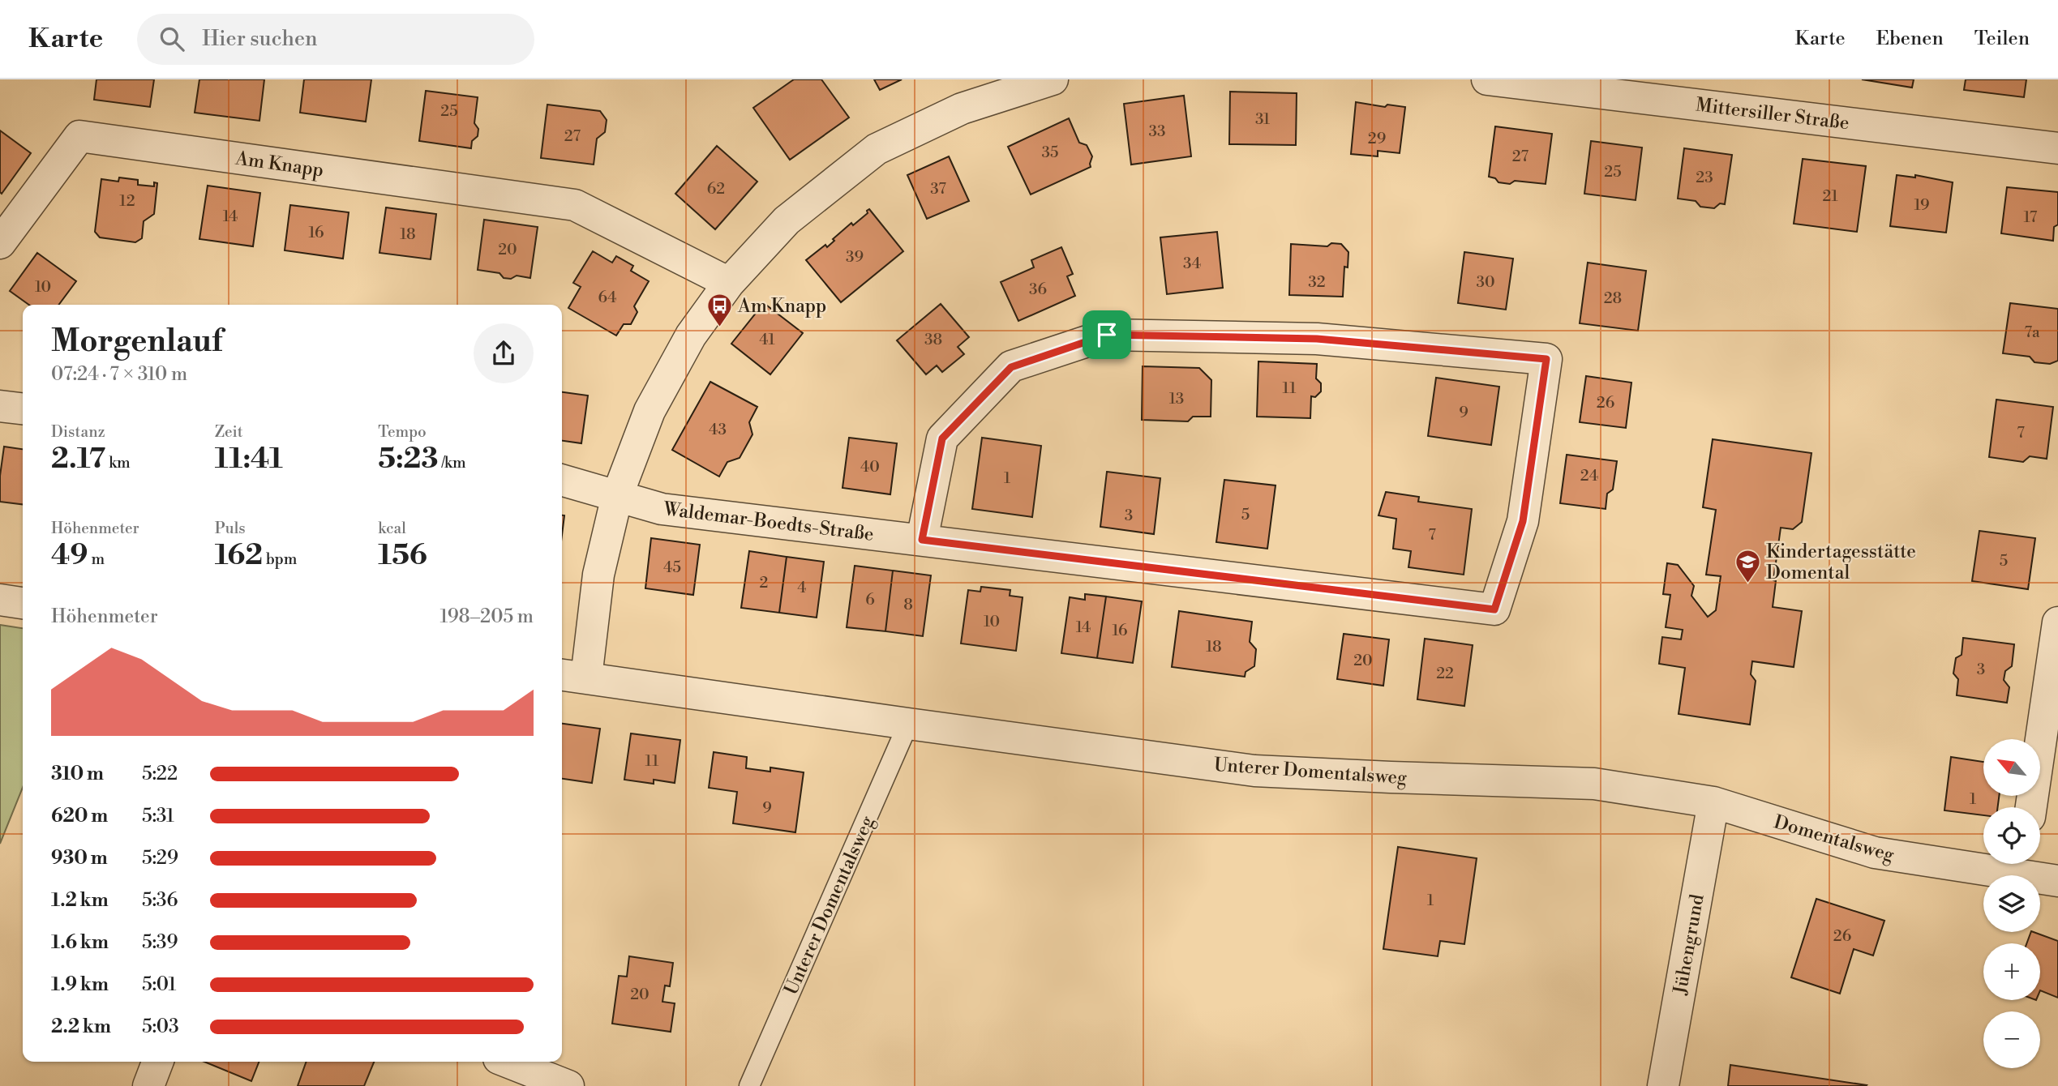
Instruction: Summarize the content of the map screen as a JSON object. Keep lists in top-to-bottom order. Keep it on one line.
{"streets":{"street":["Mittersiller Straße","Am Knapp","Waldemar-Boedts-Straße","Unterer Domentalsweg","Domentalsweg","Jühengrund"]},"crossings":[["Unterer Domentalsweg","Domentalsweg"],["Unterer Domentalsweg","Jühengrund"],["Domentalsweg","Jühengrund"]],"places":{"bus stop":["Am Knapp"],"school or university":["Kindertagesstätte Domental"]},"house_numbers":["25","31","33","27","29","35","27","25","23","62","37","21","12","19","14","17","16","18","20","39","34","32","30","10","36","64","28","7a","41","38","11","13","26","9","43","7","40","24","1","5","3","7","5","45","2","4","6","8","10","14","16","18","20","3","22","11","1","9","1","26","20"],"north":"top left","page":{"header":"Karte","search":"Hier suchen","nav":["Karte","Ebenen","Teilen"],"heading":["Morgenlauf","07:24 · 7 × 310 m"],"stats":[["Distanz","2.17 km"],["Zeit","11:41"],["Tempo","5:23 /km"],["Höhenmeter","49 m"],["Puls","162 bpm"],["kcal","156"]],"chart":["Höhenmeter","198–205 m"],"map_buttons":["+","−"],"list":[{"name":"310 m","note":"5:22"},{"name":"620 m","note":"5:31"},{"name":"930 m","note":"5:29"},{"name":"1.2 km","note":"5:36"},{"name":"1.6 km","note":"5:39"},{"name":"1.9 km","note":"5:01"},{"name":"2.2 km","note":"5:03"}]}}
